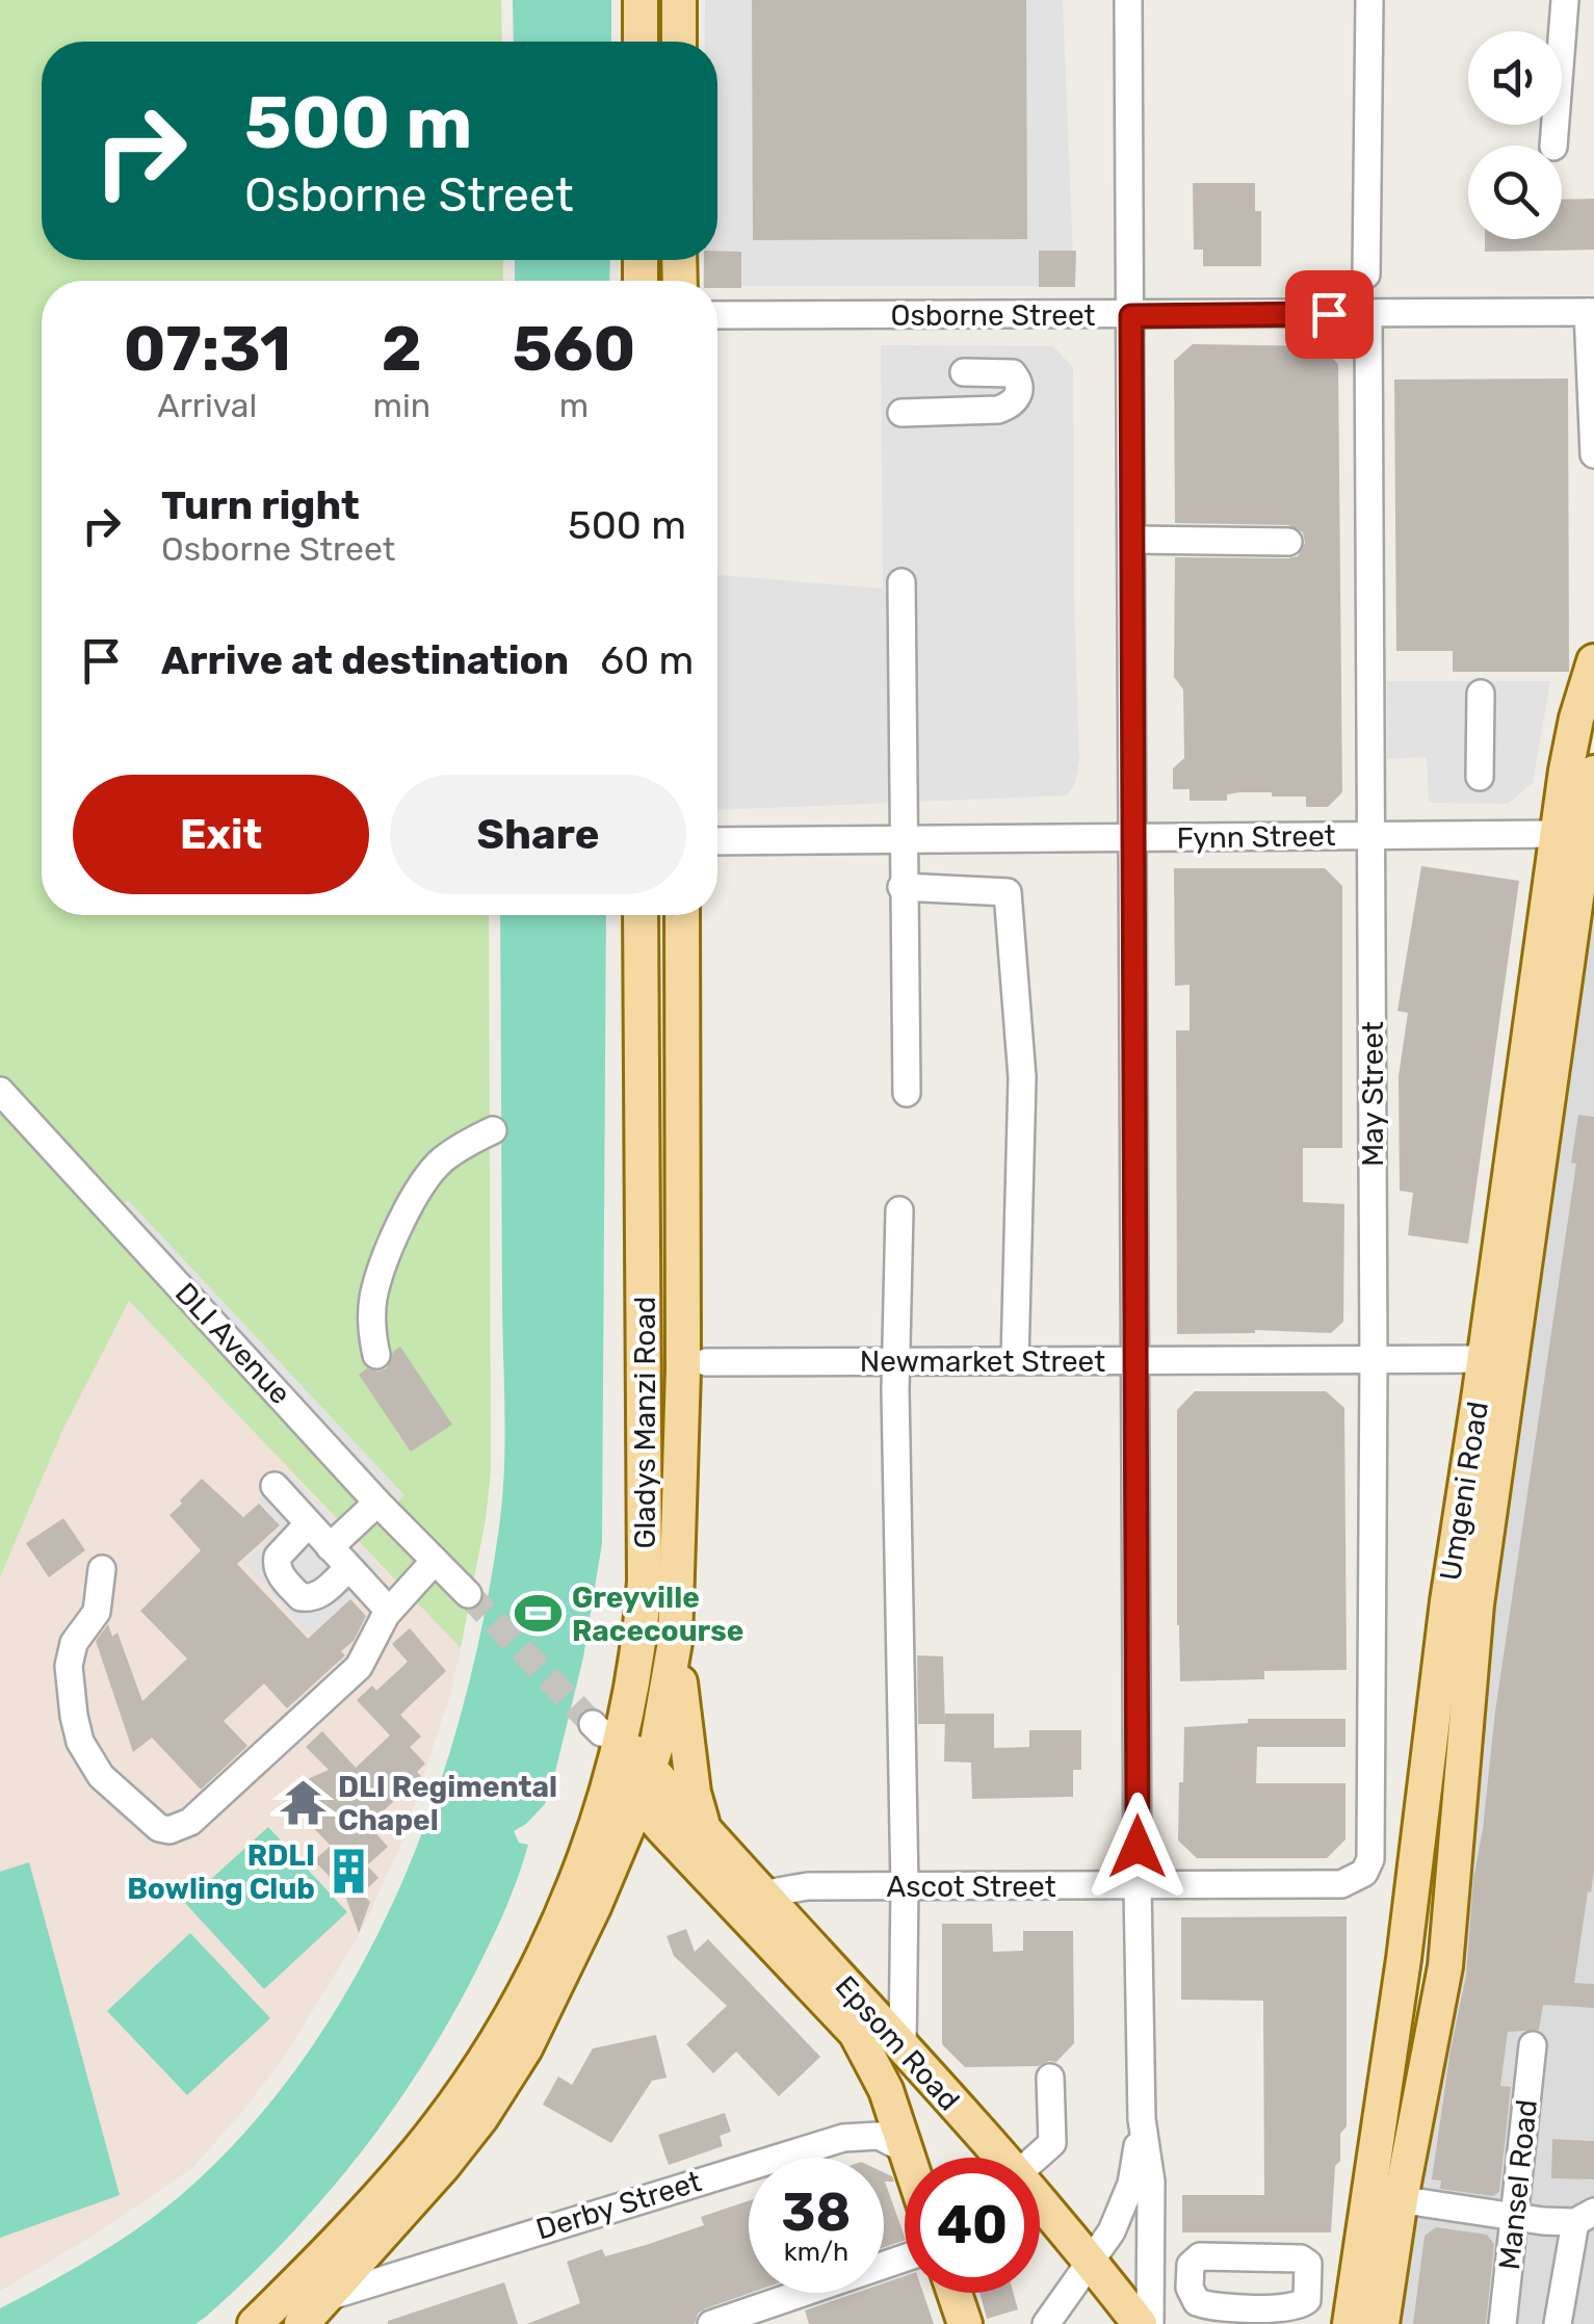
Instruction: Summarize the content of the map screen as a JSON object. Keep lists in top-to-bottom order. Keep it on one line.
{"streets":{"main road":["Gladys Manzi Road","Umgeni Road","Epsom Road"],"street":["Osborne Street","Fynn Street","May Street","DLI Avenue","Newmarket Street","Ascot Street","Mansel Road","Derby Street"]},"crossings":[["Osborne Street","May Street"],["Fynn Street","May Street"],["Fynn Street","Umgeni Road"],["May Street","Newmarket Street"],["May Street","Ascot Street"],["Newmarket Street","Gladys Manzi Road"],["Newmarket Street","Umgeni Road"],["Gladys Manzi Road","Epsom Road"],["Gladys Manzi Road","Derby Street"],["Ascot Street","Epsom Road"],["Epsom Road","Derby Street"]],"places":{"sports":["Greyville Racecourse"],"temple":["DLI Regimental Chapel"],"building":["RDLI Bowling Club"]},"page":{"turn":["500 m","Osborne Street"],"eta":["07:31","Arrival","2","min","560","m"],"list":[{"name":"Turn right","note":"Osborne Street","value":"500 m"},{"name":"Arrive at destination","value":"60 m"}],"buttons":["Exit","Share"],"speed":"38 km/h","limit":"40"}}
